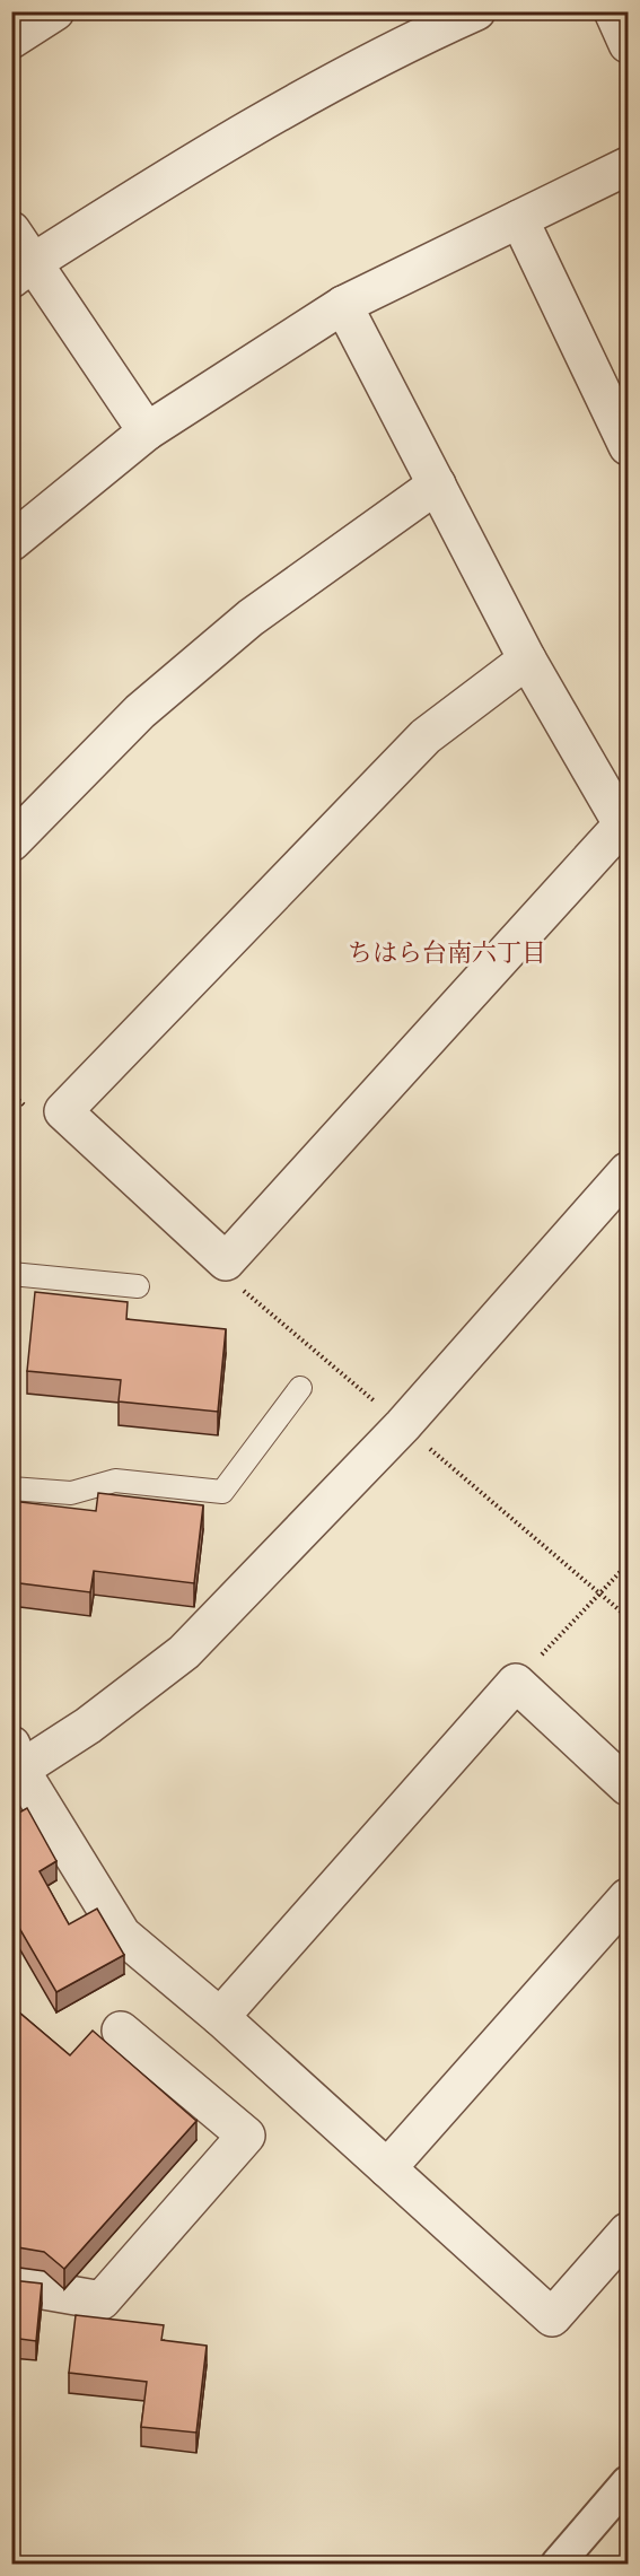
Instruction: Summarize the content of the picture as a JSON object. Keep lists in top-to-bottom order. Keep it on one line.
{"districts":["ちはら台南六丁目"]}
